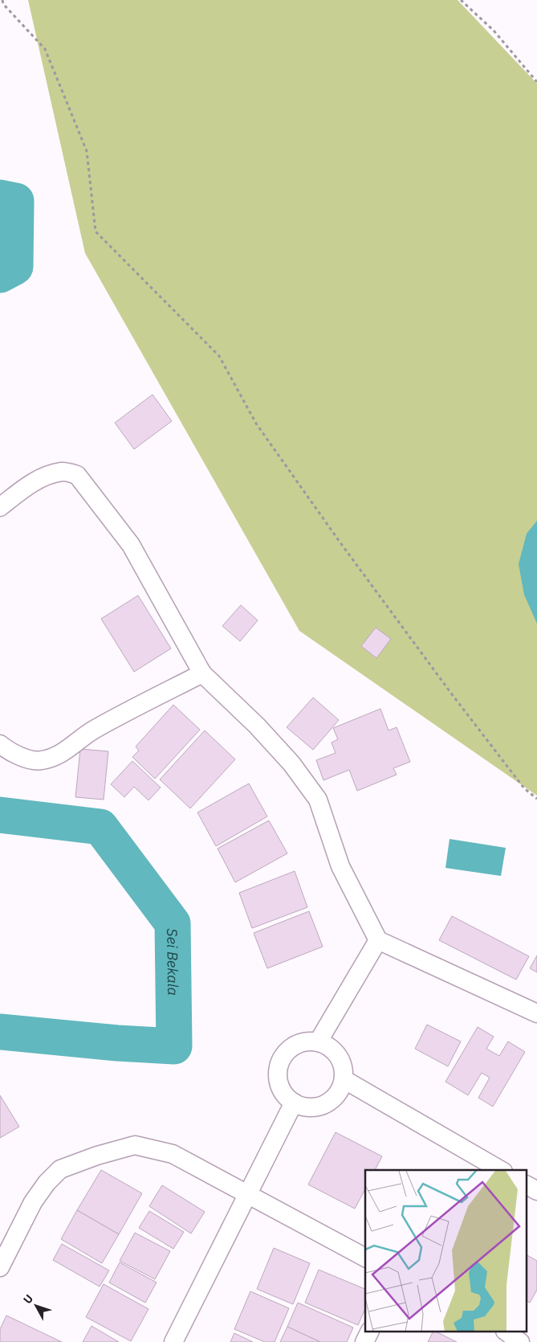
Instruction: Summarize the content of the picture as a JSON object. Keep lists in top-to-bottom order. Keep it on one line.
{"water":["Sei Bekala"],"north":"top left"}
